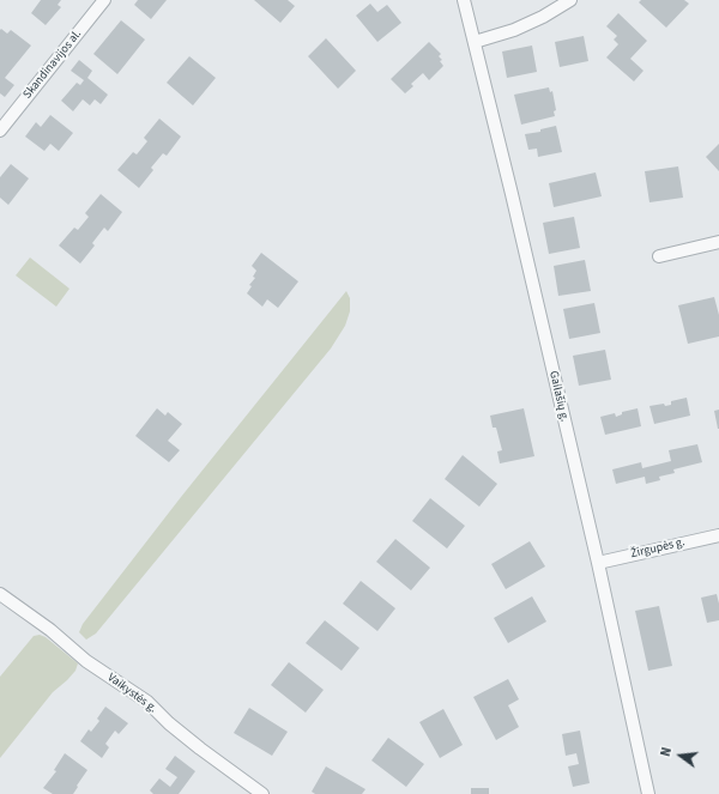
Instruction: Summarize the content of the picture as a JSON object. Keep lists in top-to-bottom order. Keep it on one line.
{"streets":{"street":["Skandinavijos al.","Gailašių g.","Žirgupės g.","Vaikystės g."]},"crossings":[["Gailašių g.","Žirgupės g."]],"north":"left"}
